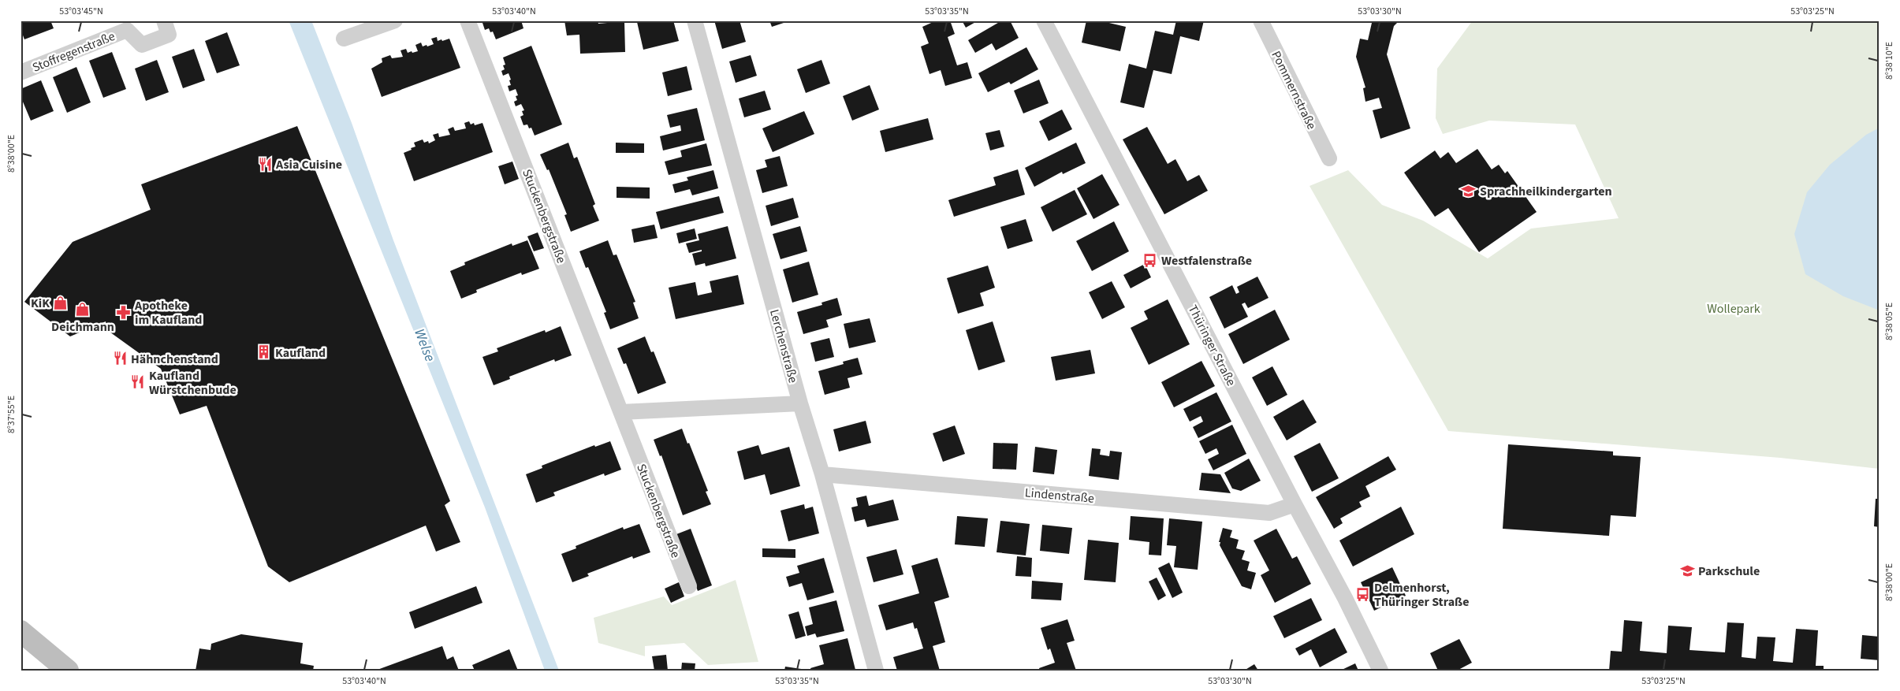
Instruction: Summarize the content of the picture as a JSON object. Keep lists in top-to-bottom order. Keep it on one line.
{"streets":{"street":["Stoffregenstraße","Pommernstraße","Stuckenbergstraße","Thüringer Straße","Lerchenstraße","Lindenstraße"]},"crossings":[["Thüringer Straße","Lindenstraße"],["Lerchenstraße","Lindenstraße"]],"water":["Welse"],"parks":["Wollepark"],"places":{"restaurant":["Asia Cuisine","Hähnchenstand","Kaufland Würstchenbude"],"school or university":["Sprachheilkindergarten","Parkschule"],"bus stop":["Westfalenstraße","Delmenhorst, Thüringer Straße"],"shop":["KiK","Deichmann"],"pharmacy":["Apotheke im Kaufland"],"building":["Kaufland"]},"coordinates":["53°03'45\"N","53°03'40\"N","53°03'35\"N","53°03'30\"N","53°03'25\"N","8°38'10\"E","8°38'00\"E","8°38'05\"E","8°37'55\"E"]}
